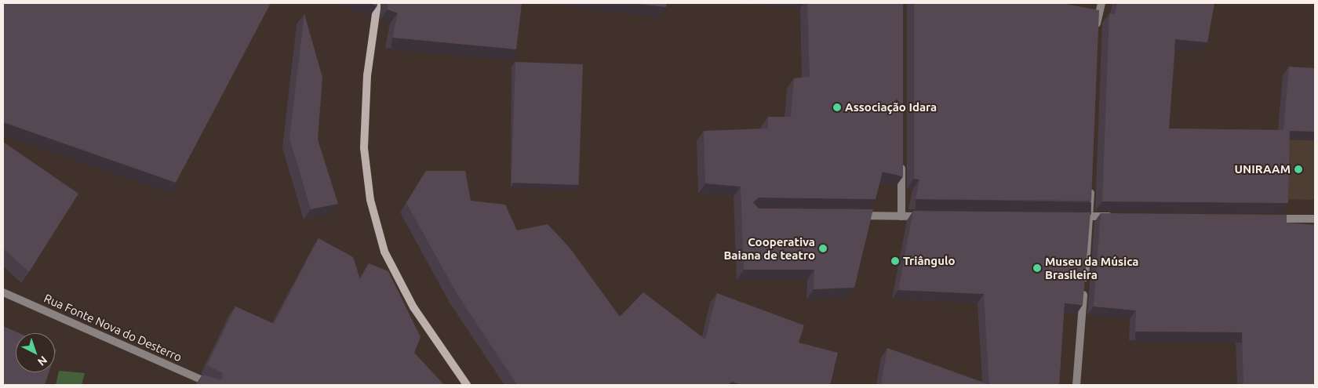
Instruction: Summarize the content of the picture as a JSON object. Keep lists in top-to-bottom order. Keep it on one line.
{"streets":{"street":["Rua Fonte Nova do Desterro"]},"places":["Associação Idara","UNIRAAM","Cooperativa Baiana de teatro","Triângulo","Museu da Música Brasileira"],"north":"bottom right"}
